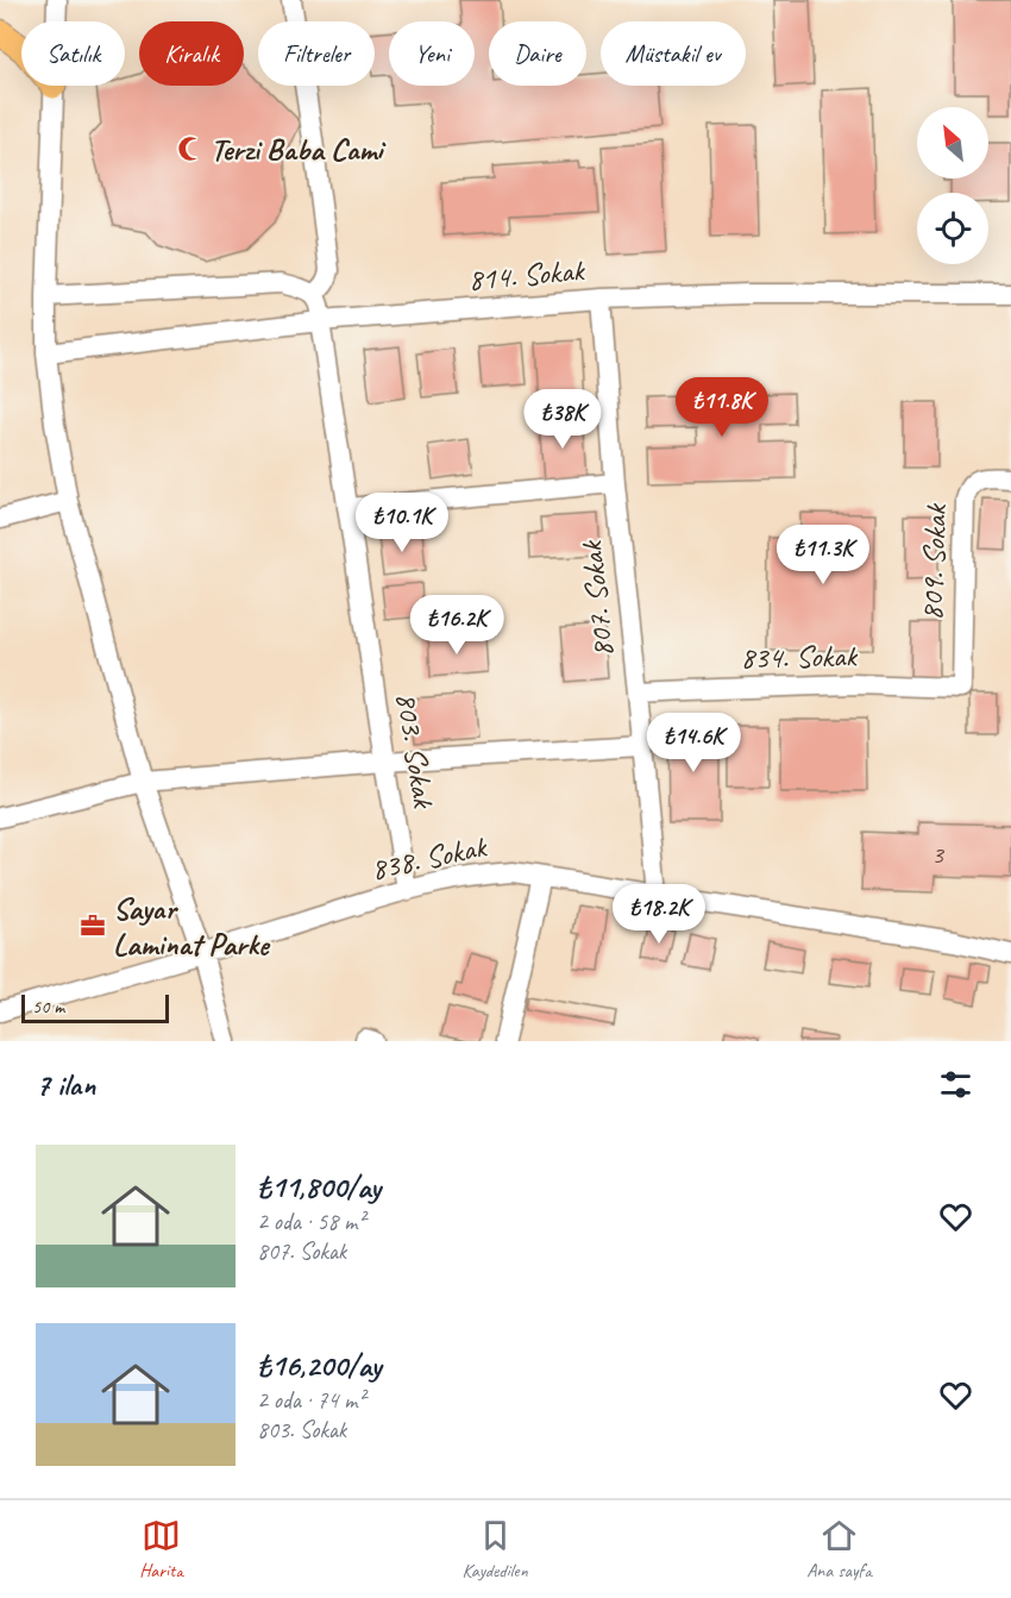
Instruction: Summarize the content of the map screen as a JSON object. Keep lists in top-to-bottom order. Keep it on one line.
{"streets":{"street":["814. Sokak","809. Sokak","807. Sokak","834. Sokak","803. Sokak","838. Sokak"]},"crossings":[["814. Sokak","807. Sokak"],["814. Sokak","803. Sokak"],["809. Sokak","834. Sokak"],["807. Sokak","834. Sokak"],["807. Sokak","838. Sokak"],["803. Sokak","838. Sokak"]],"places":{"mosque":["Terzi Baba Cami"],"office":["Sayar Laminat Parke"]},"house_numbers":["3"],"scale_bar":"50 m","north":"top left","page":{"chip":["Satılık","Kiralık","Filtreler","Yeni","Daire","Müstakil ev"],"price":["₺11.8K","₺38K","₺10.1K","₺11.3K","₺16.2K","₺14.6K","₺18.2K"],"scale":"50 m","heading":"7 ilan","list":[{"name":"₺11,800/ay","note":"2 oda · 58 m² · 807. Sokak"},{"name":"₺16,200/ay","note":"2 oda · 74 m² · 803. Sokak"}],"tabs":["Harita","Kaydedilen","Ana sayfa"]}}
